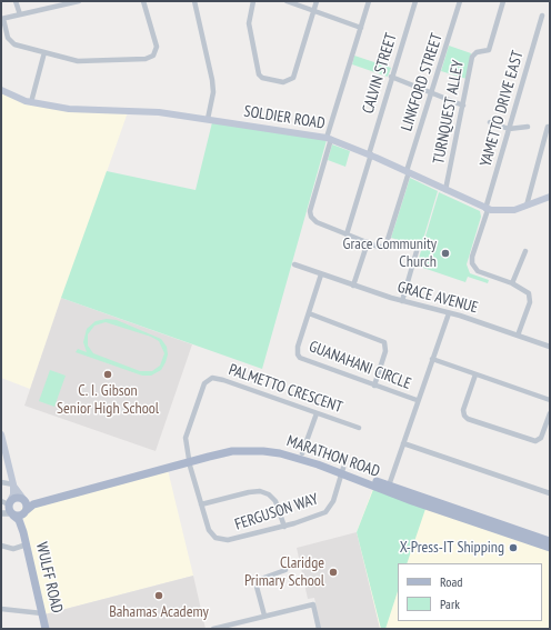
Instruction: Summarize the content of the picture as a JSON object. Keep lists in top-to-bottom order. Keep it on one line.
{"streets":{"main road":["SOLDIER ROAD","MARATHON ROAD","WULFF ROAD"],"street":["CALVIN STREET","LINKFORD STREET","YAMETTO DRIVE EAST","TURNQUEST ALLEY","GRACE AVENUE","GUANAHANI CIRCLE","PALMETTO CRESCENT","FERGUSON WAY"]},"crossings":[["CALVIN STREET","SOLDIER ROAD"],["LINKFORD STREET","SOLDIER ROAD"],["YAMETTO DRIVE EAST","SOLDIER ROAD"],["TURNQUEST ALLEY","SOLDIER ROAD"],["GRACE AVENUE","GUANAHANI CIRCLE"],["PALMETTO CRESCENT","MARATHON ROAD"],["PALMETTO CRESCENT","FERGUSON WAY"],["MARATHON ROAD","FERGUSON WAY"],["MARATHON ROAD","WULFF ROAD"]],"places":["Grace Community Church","C. I. Gibson Senior High School","X-Press-IT Shipping","Claridge Primary School","Bahamas Academy"],"legend":["Road","Park"]}
